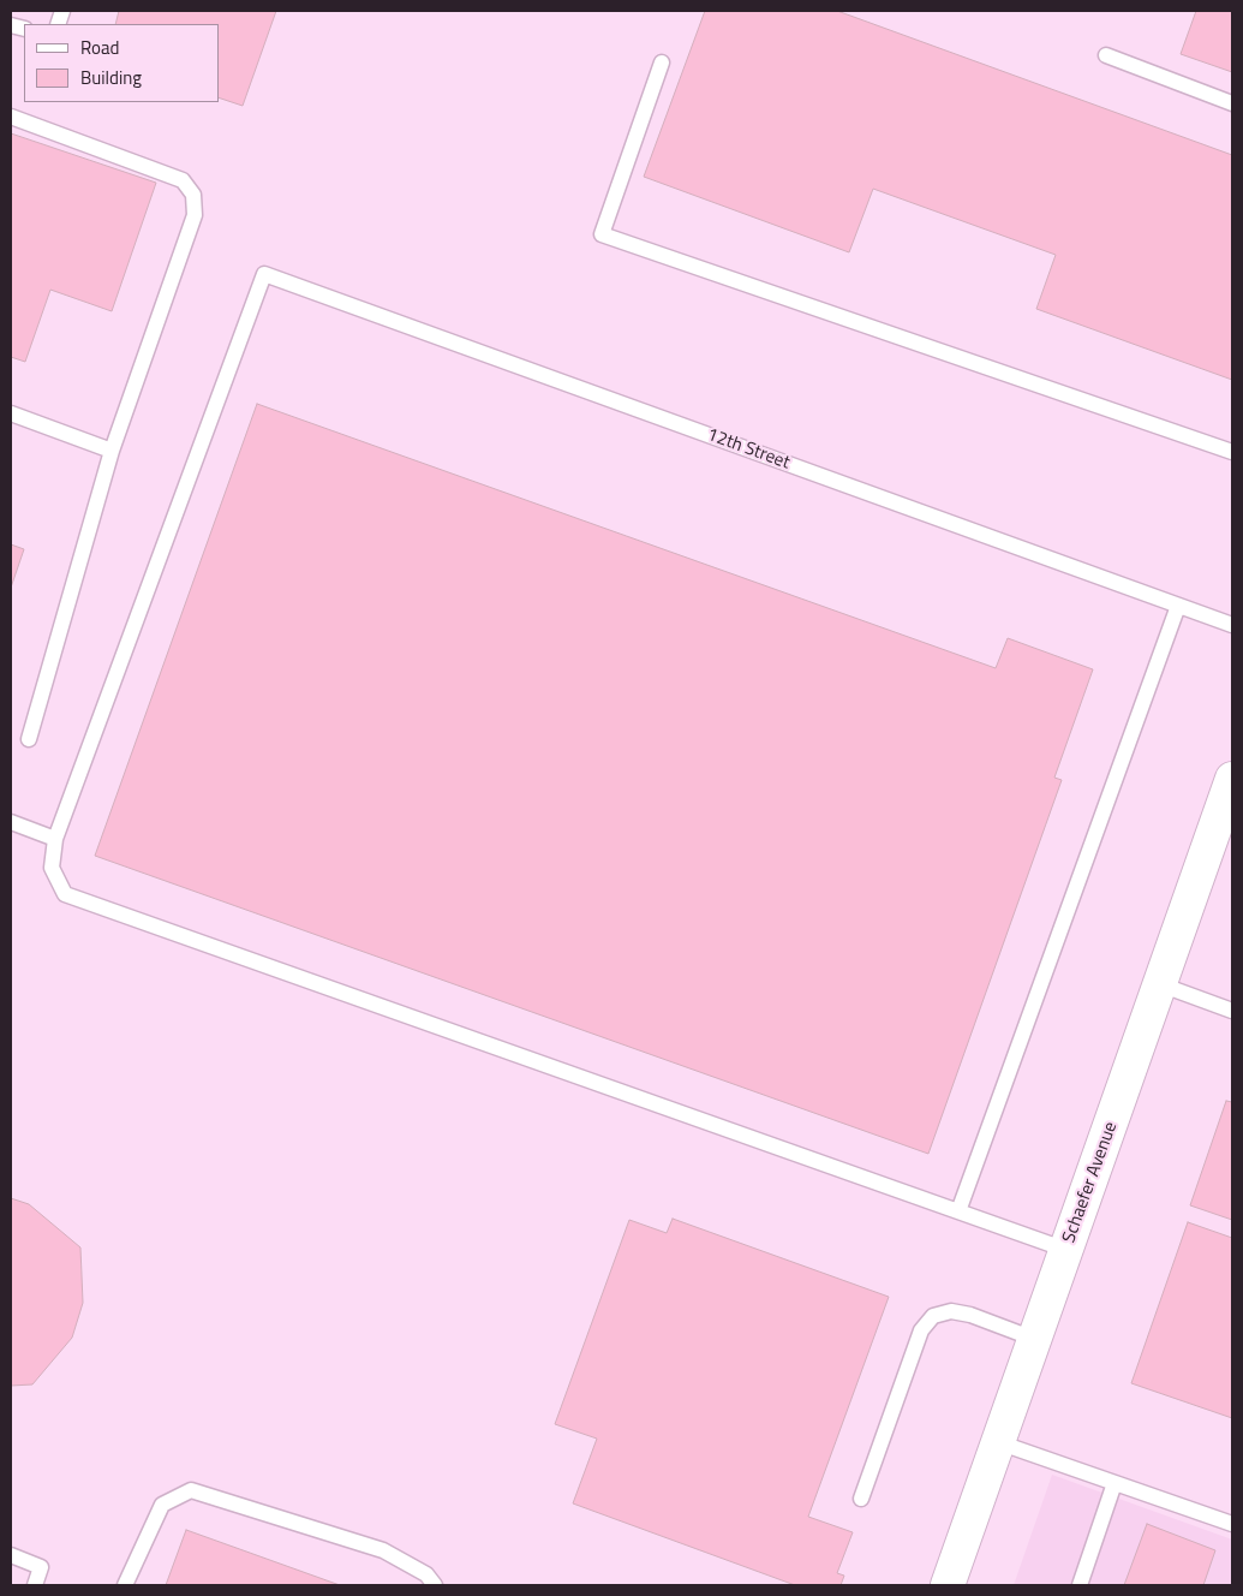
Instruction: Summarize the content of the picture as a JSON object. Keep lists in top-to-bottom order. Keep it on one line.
{"streets":{"street":["Schaefer Avenue"],"lane":["12th Street"]},"legend":["Road","Building"]}
